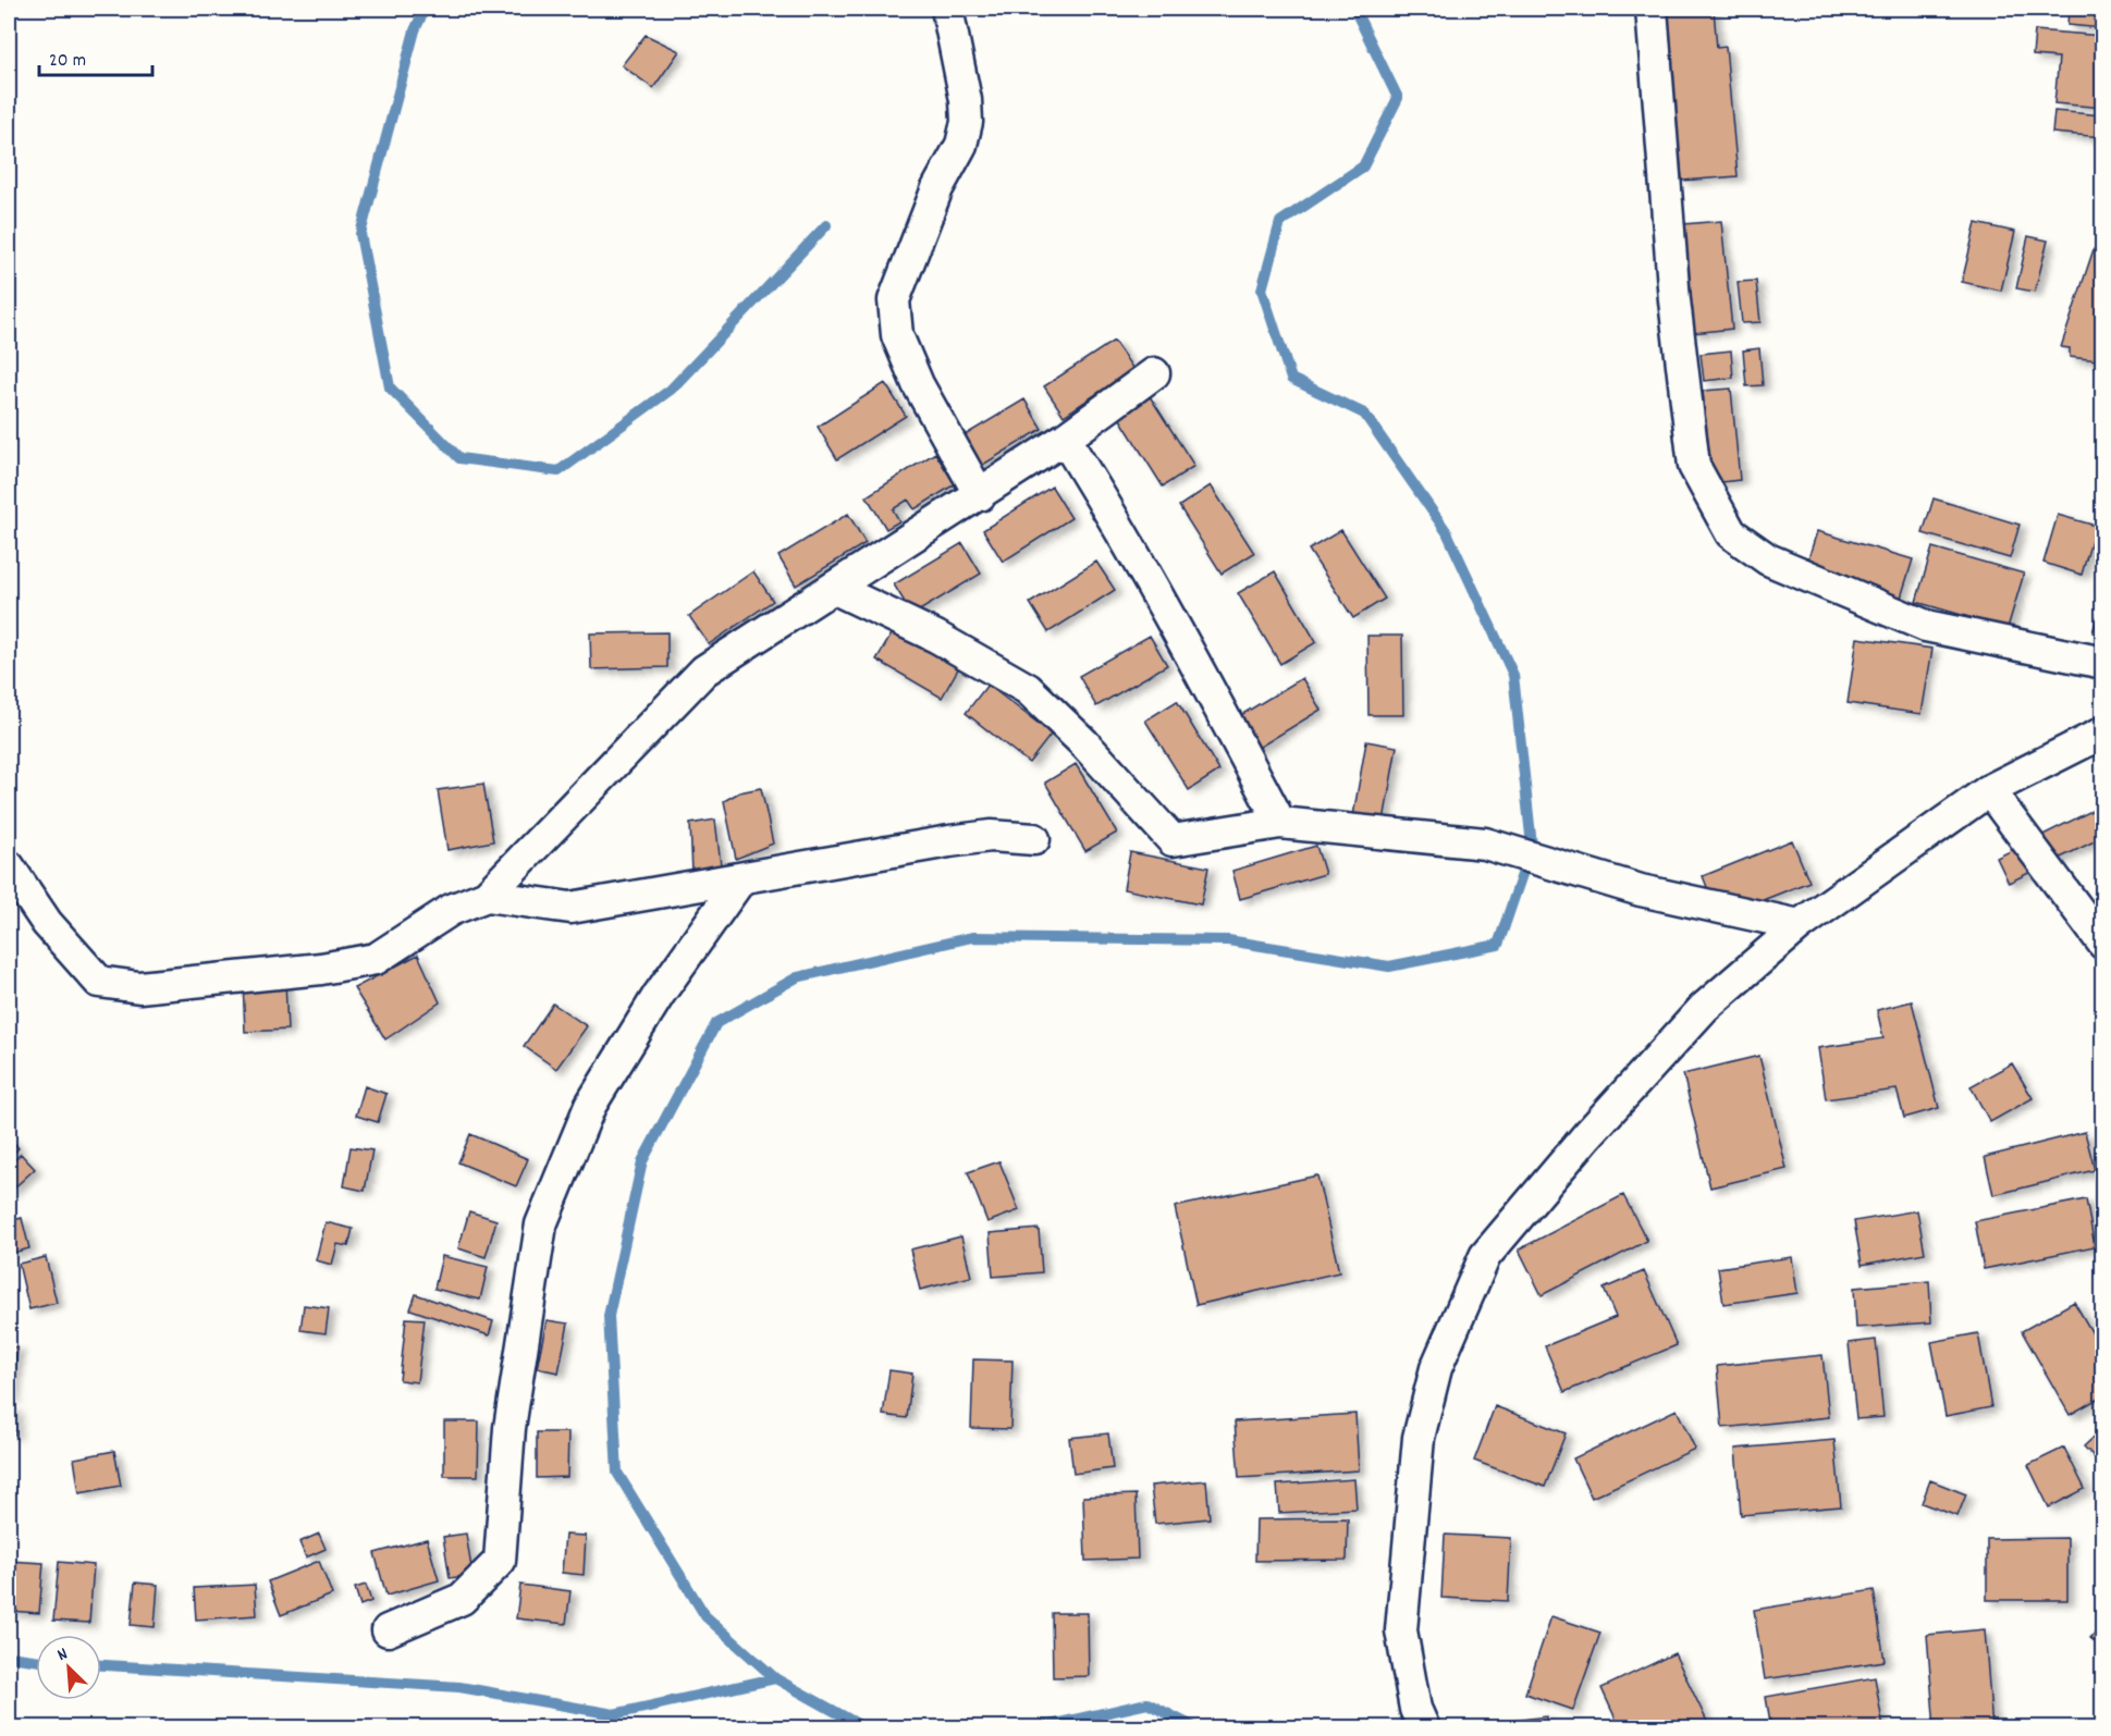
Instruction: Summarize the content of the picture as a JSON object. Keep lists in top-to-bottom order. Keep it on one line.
{"scale_bar":"20 m","north":"top left"}
